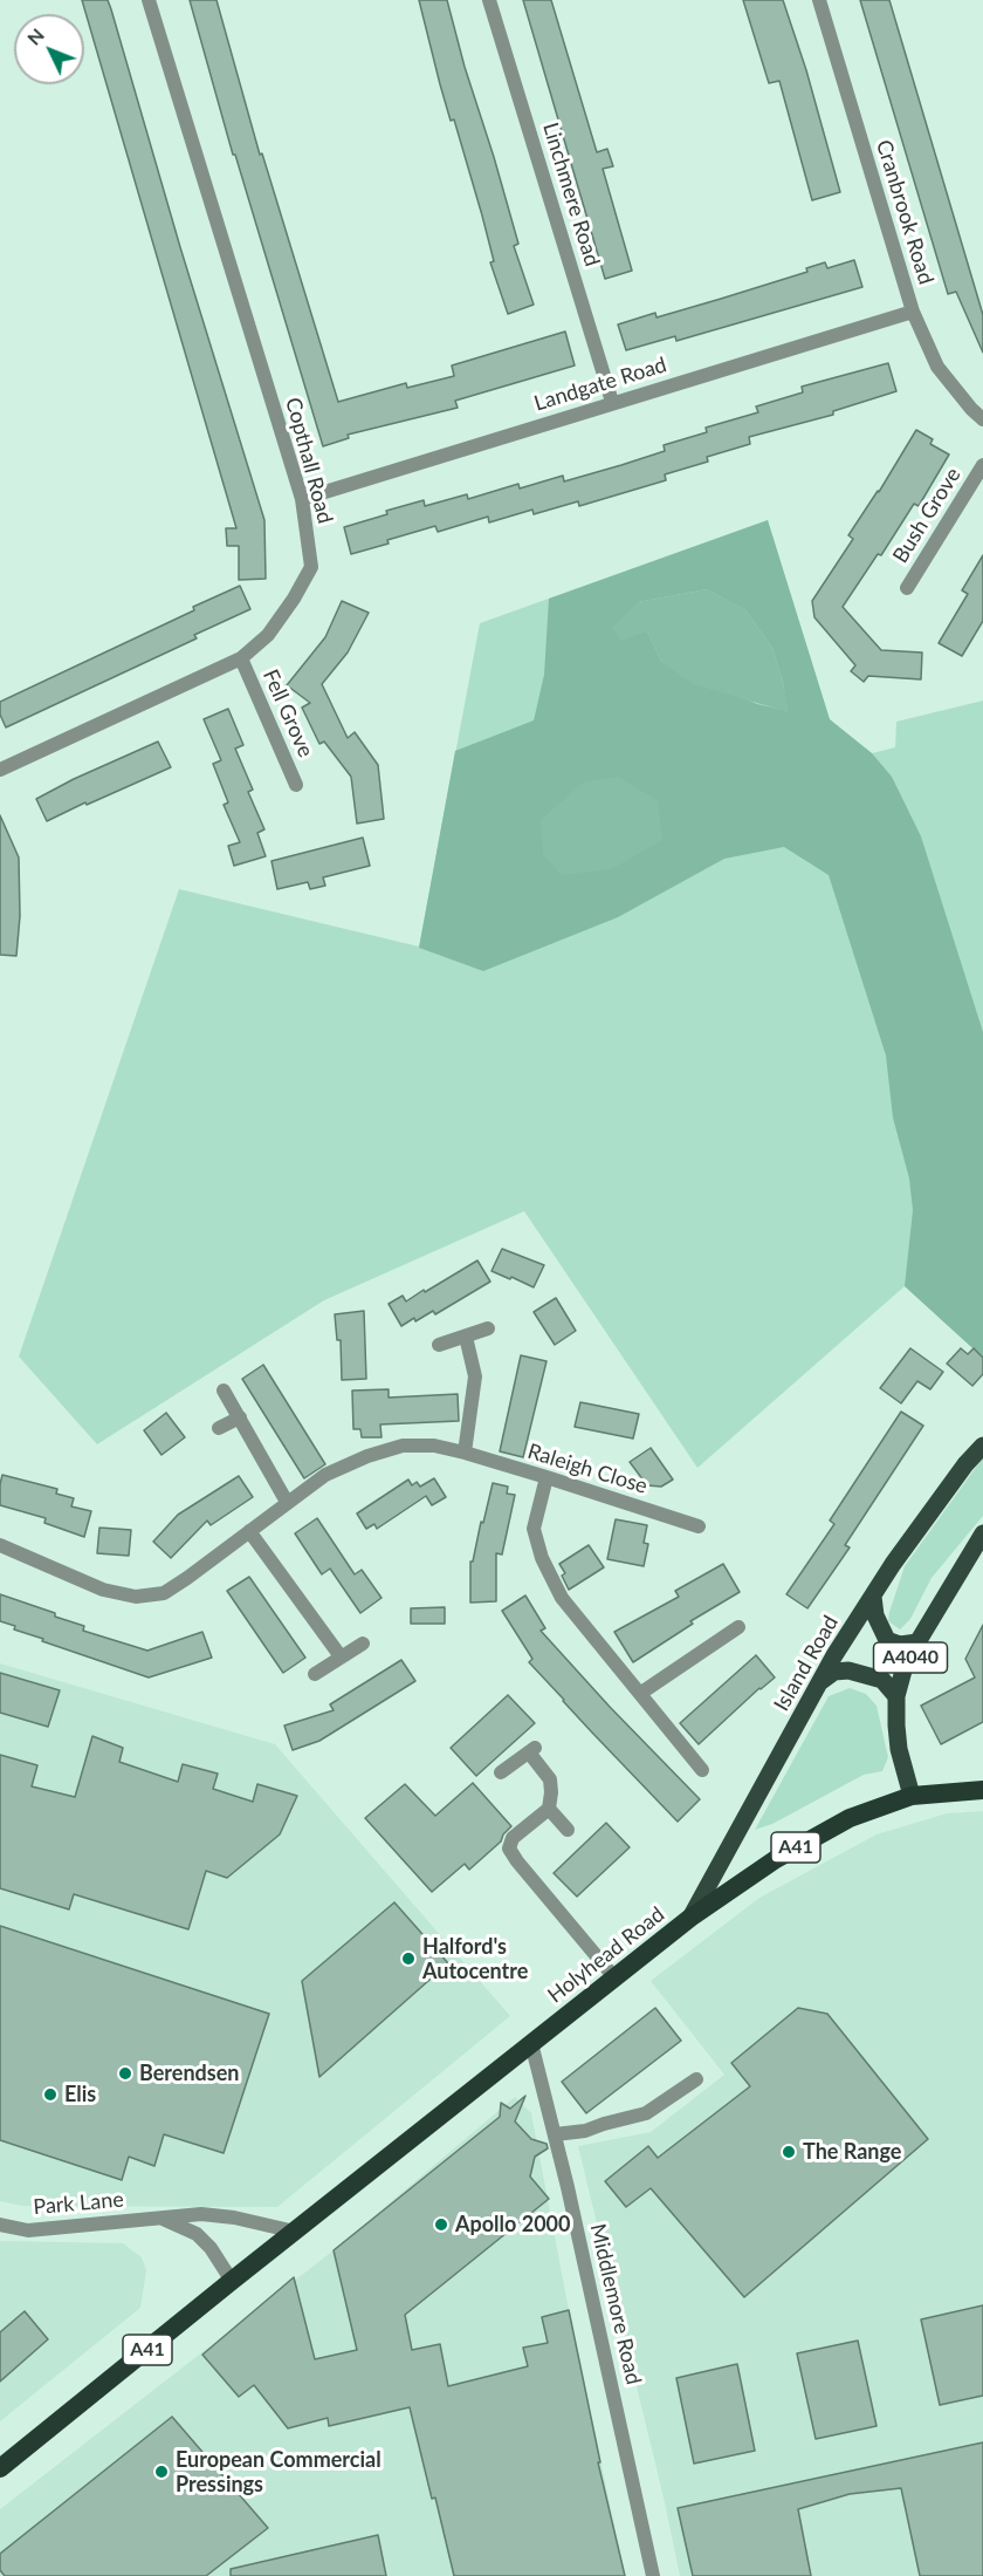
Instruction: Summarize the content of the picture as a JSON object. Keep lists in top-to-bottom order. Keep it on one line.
{"streets":{"highway":["A41","Holyhead Road"],"main road":["A4040","Island Road"],"street":["Linchmere Road","Cranbrook Road","Landgate Road","Copthall Road","Bush Grove","Fell Grove","Raleigh Close","Park Lane","Middlemore Road"]},"crossings":[["Linchmere Road","Landgate Road"],["Cranbrook Road","Landgate Road"],["Landgate Road","Copthall Road"],["Copthall Road","Fell Grove"],["A4040","Holyhead Road"],["Island Road","Holyhead Road"],["A41","Holyhead Road"],["A41","Park Lane"],["Holyhead Road","Park Lane"],["Holyhead Road","Middlemore Road"]],"places":["Halford's Autocentre","Berendsen","Elis","The Range","Apollo 2000","European Commercial Pressings"],"north":"top left"}
